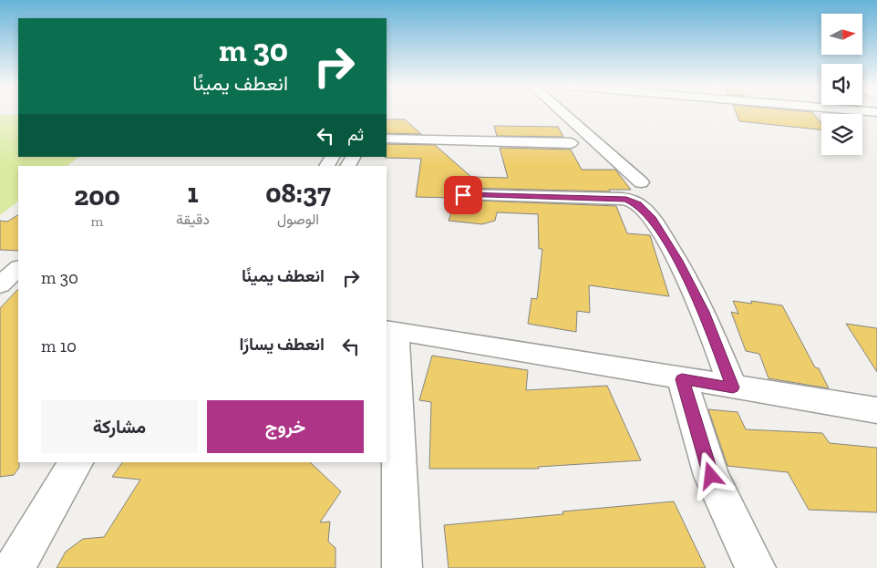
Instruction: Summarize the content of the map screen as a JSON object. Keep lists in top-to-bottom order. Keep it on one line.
{"north":"right","page":{"turn":["30 m","انعطف يمينًا"],"then":"ثم","eta":["08:37","الوصول","1","دقيقة","200","m"],"list":[{"name":"انعطف يمينًا","value":"30 m"},{"name":"انعطف يسارًا","value":"10 m"}],"buttons":["خروج","مشاركة"]}}
